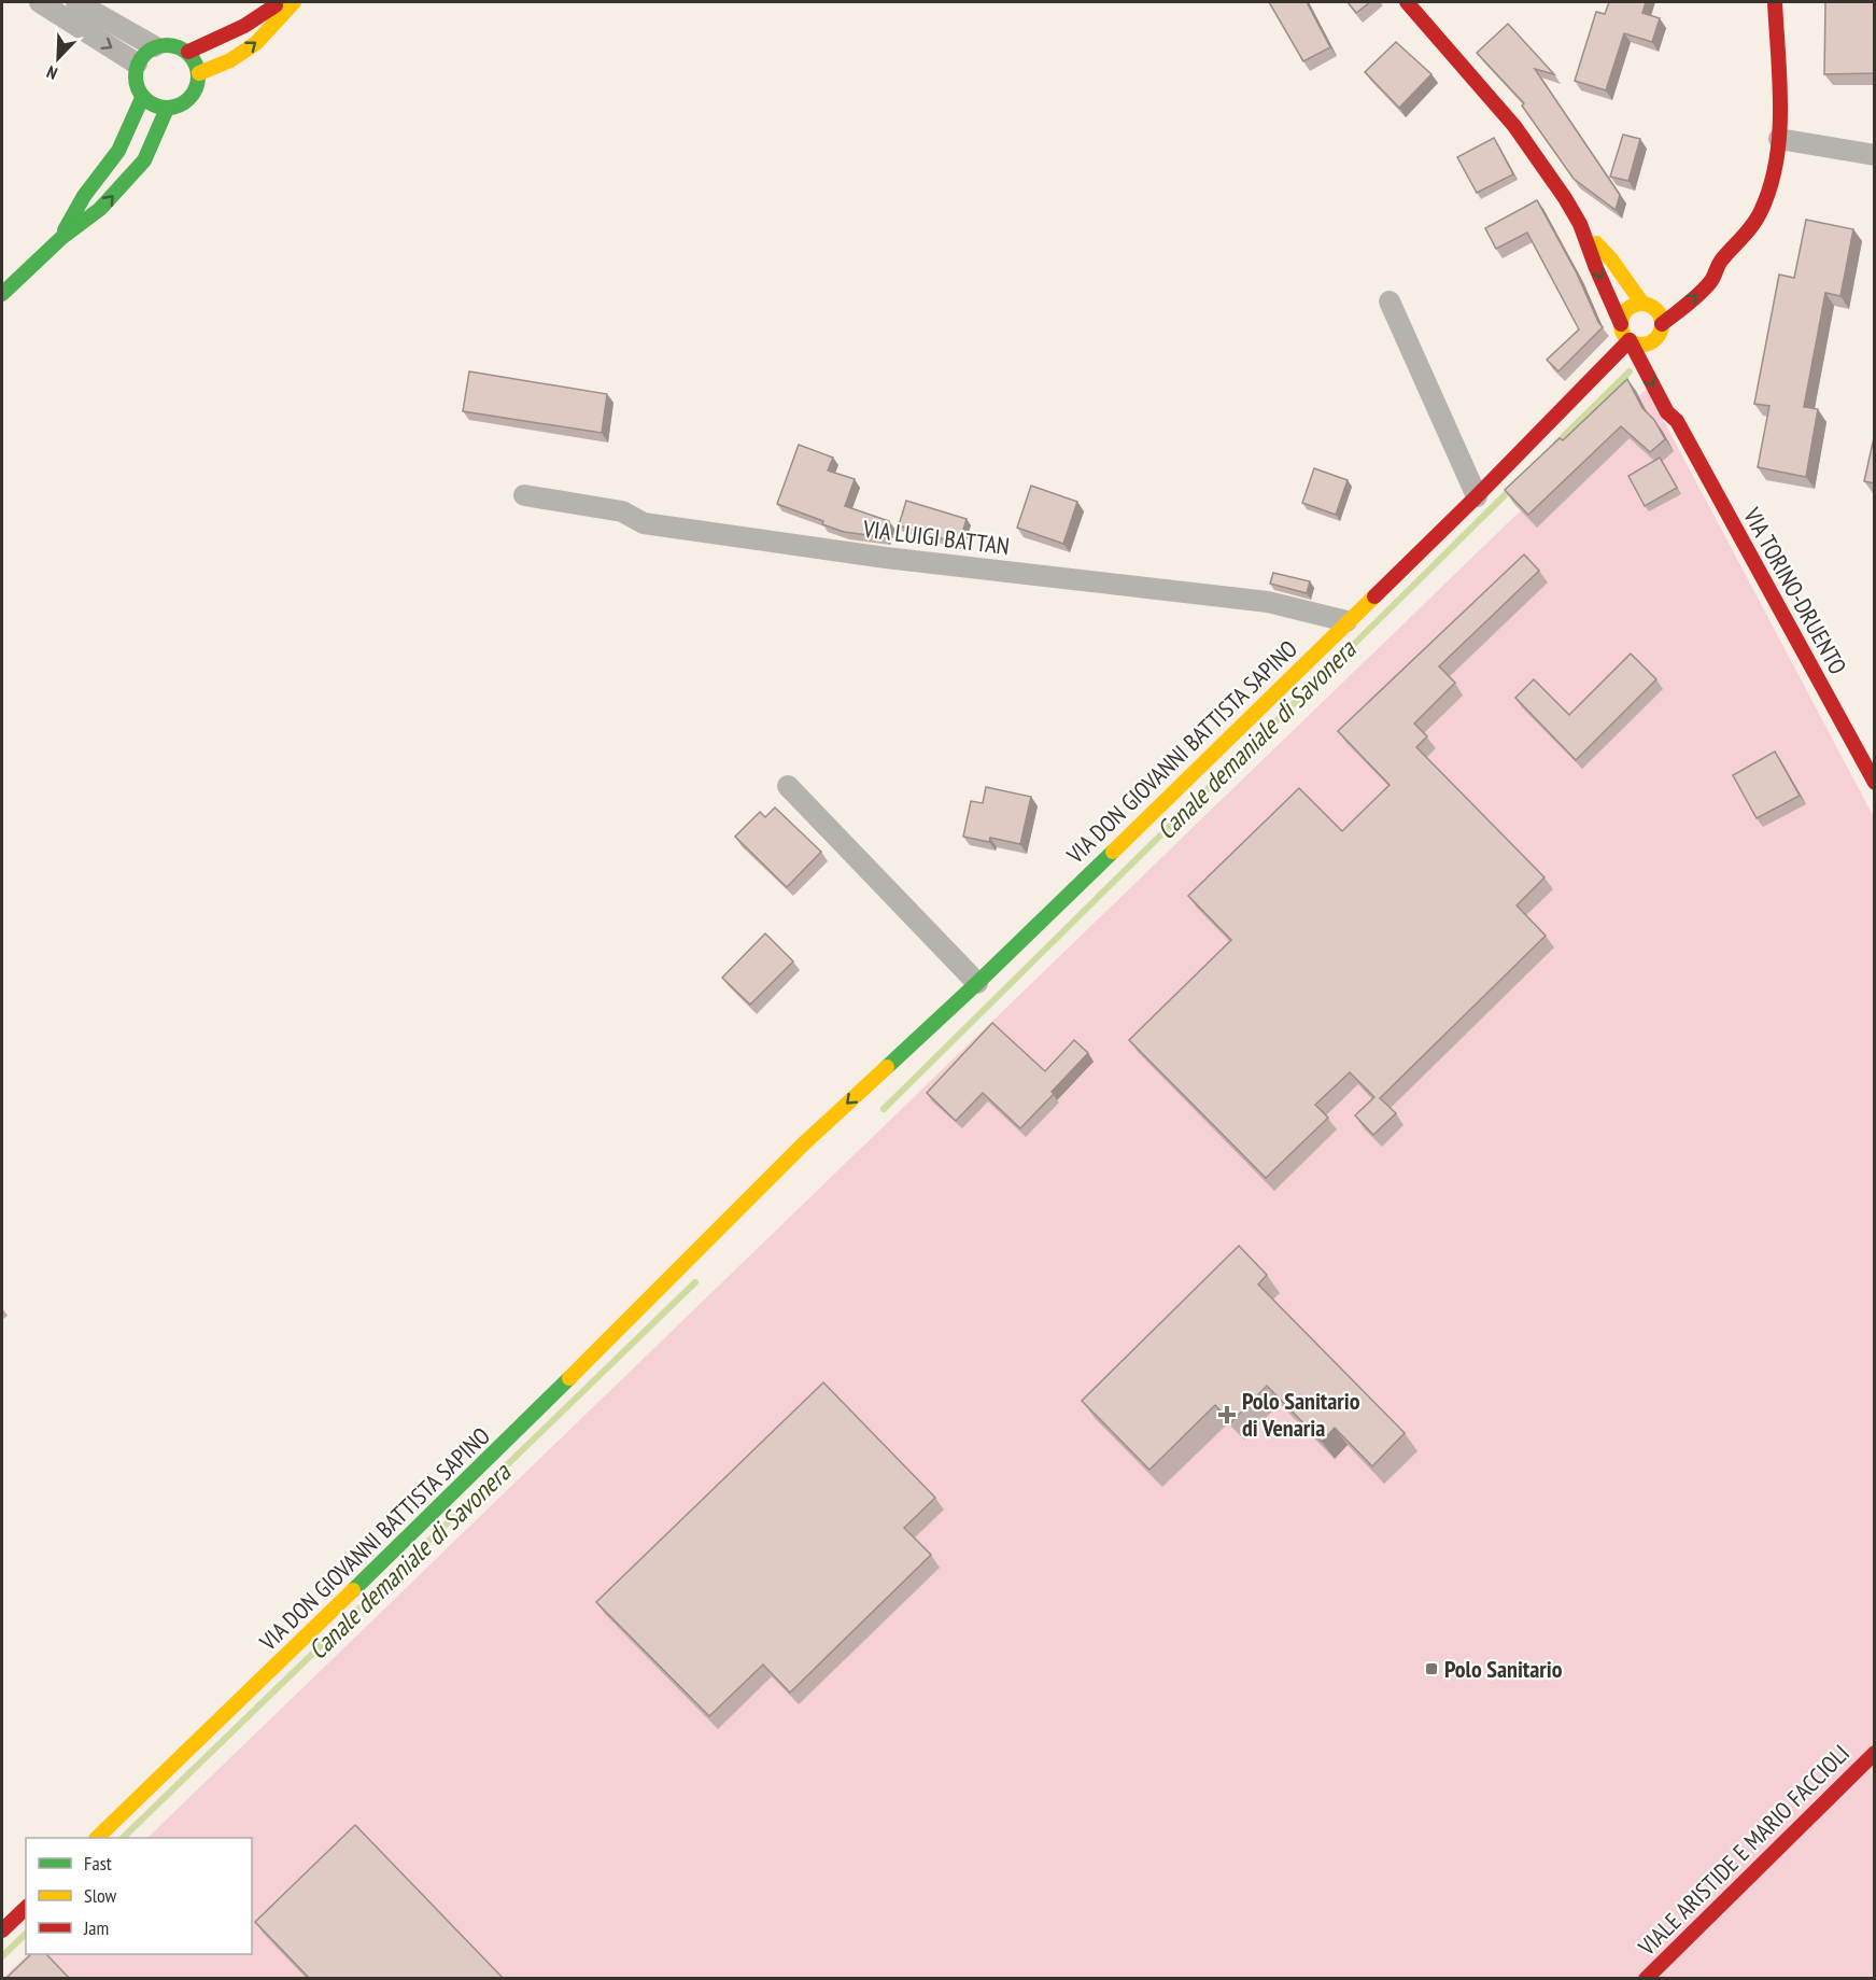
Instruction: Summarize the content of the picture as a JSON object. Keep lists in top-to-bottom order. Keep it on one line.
{"streets":{"street":["VIA LUIGI BATTAN","VIA TORINO-DRUENTO","VIA DON GIOVANNI BATTISTA SAPINO","VIALE ARISTIDE E MARIO FACCIOLI"]},"crossings":[["VIA LUIGI BATTAN","VIA DON GIOVANNI BATTISTA SAPINO"],["VIA TORINO-DRUENTO","VIA DON GIOVANNI BATTISTA SAPINO"]],"water":["Canale demaniale di Savonera"],"places":{"health":["Polo Sanitario di Venaria"],"transit":["Polo Sanitario"]},"legend":["Fast","Slow","Jam"],"north":"bottom left"}
